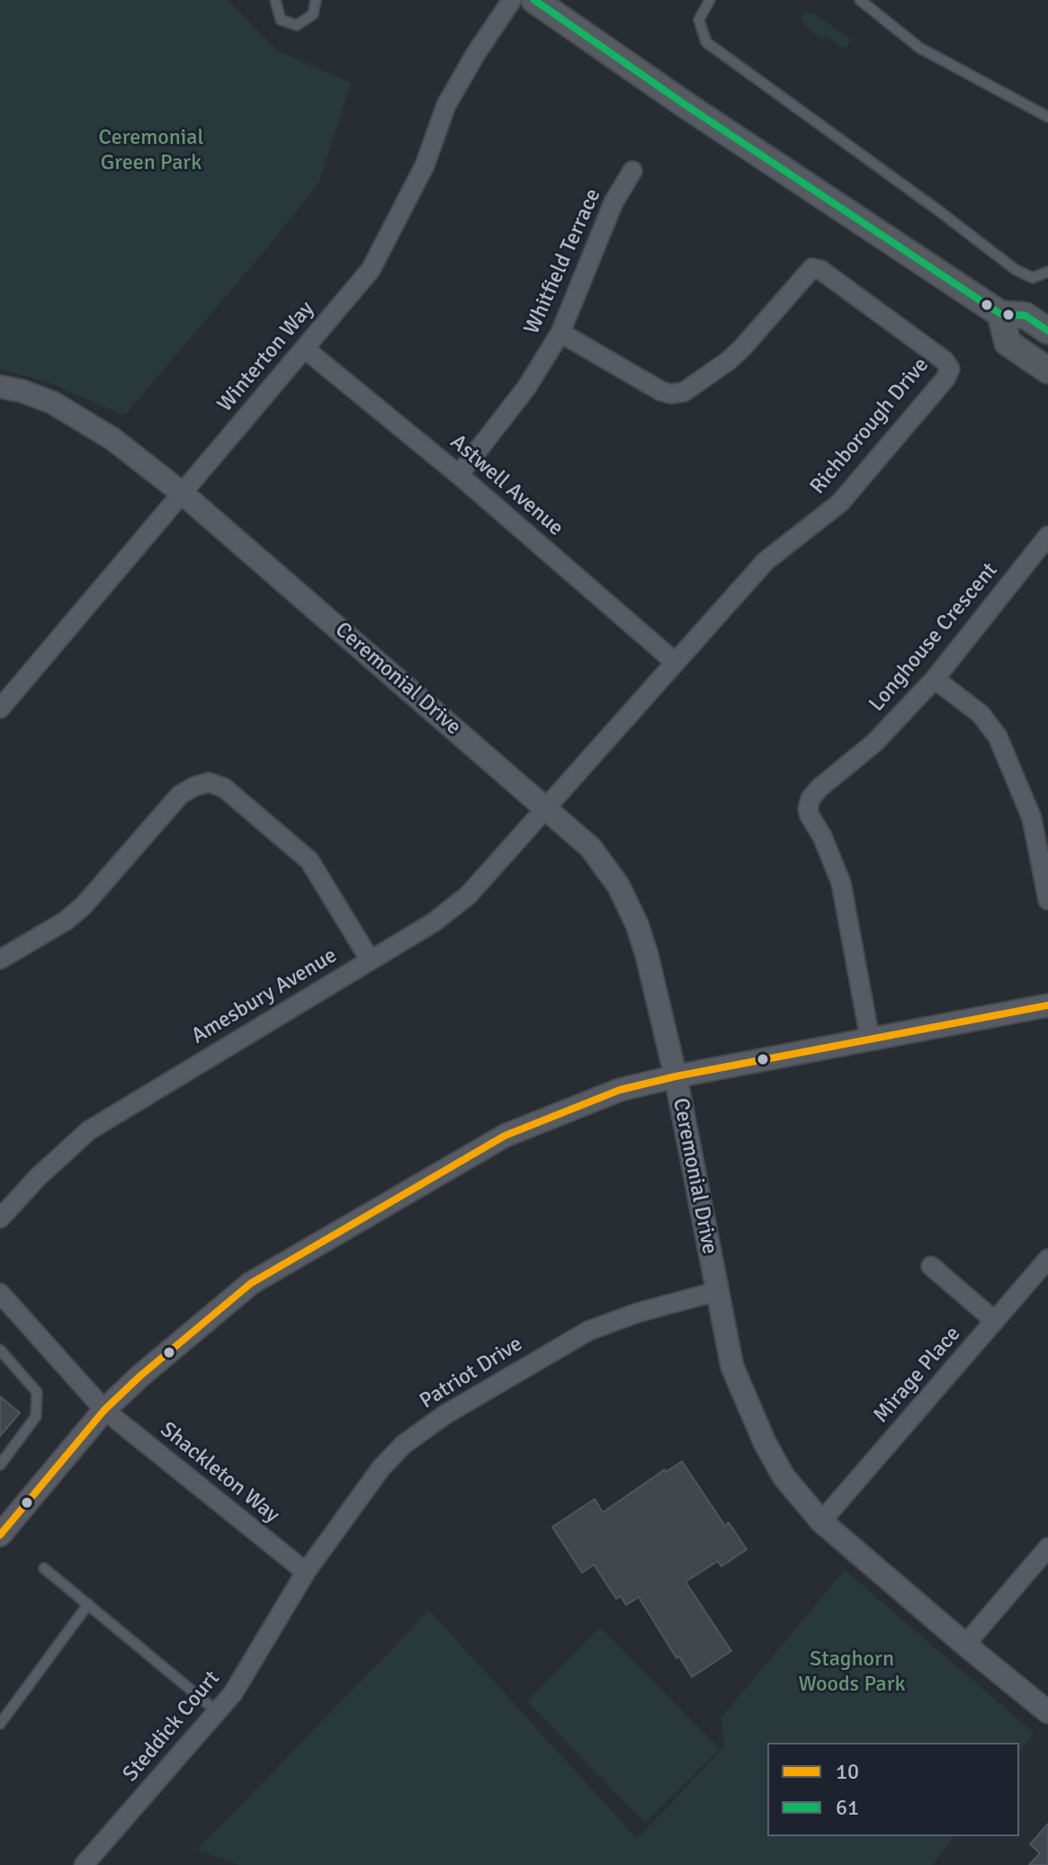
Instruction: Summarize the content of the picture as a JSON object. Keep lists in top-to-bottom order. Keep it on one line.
{"streets":{"street":["Whitfield Terrace","Winterton Way","Richborough Drive","Astwell Avenue","Longhouse Crescent","Ceremonial Drive","Amesbury Avenue","Patriot Drive","Mirage Place","Shackleton Way","Steddick Court"]},"crossings":[["Whitfield Terrace","Richborough Drive"],["Whitfield Terrace","Astwell Avenue"],["Winterton Way","Astwell Avenue"],["Winterton Way","Ceremonial Drive"],["Richborough Drive","Astwell Avenue"],["Richborough Drive","Ceremonial Drive"],["Richborough Drive","Amesbury Avenue"],["Ceremonial Drive","Amesbury Avenue"],["Ceremonial Drive","Patriot Drive"],["Ceremonial Drive","Mirage Place"],["Patriot Drive","Shackleton Way"],["Patriot Drive","Steddick Court"],["Shackleton Way","Steddick Court"]],"parks":["Ceremonial Green Park","Staghorn Woods Park"],"lines":["transit line 61","transit line 10"],"legend":["10","61"]}
